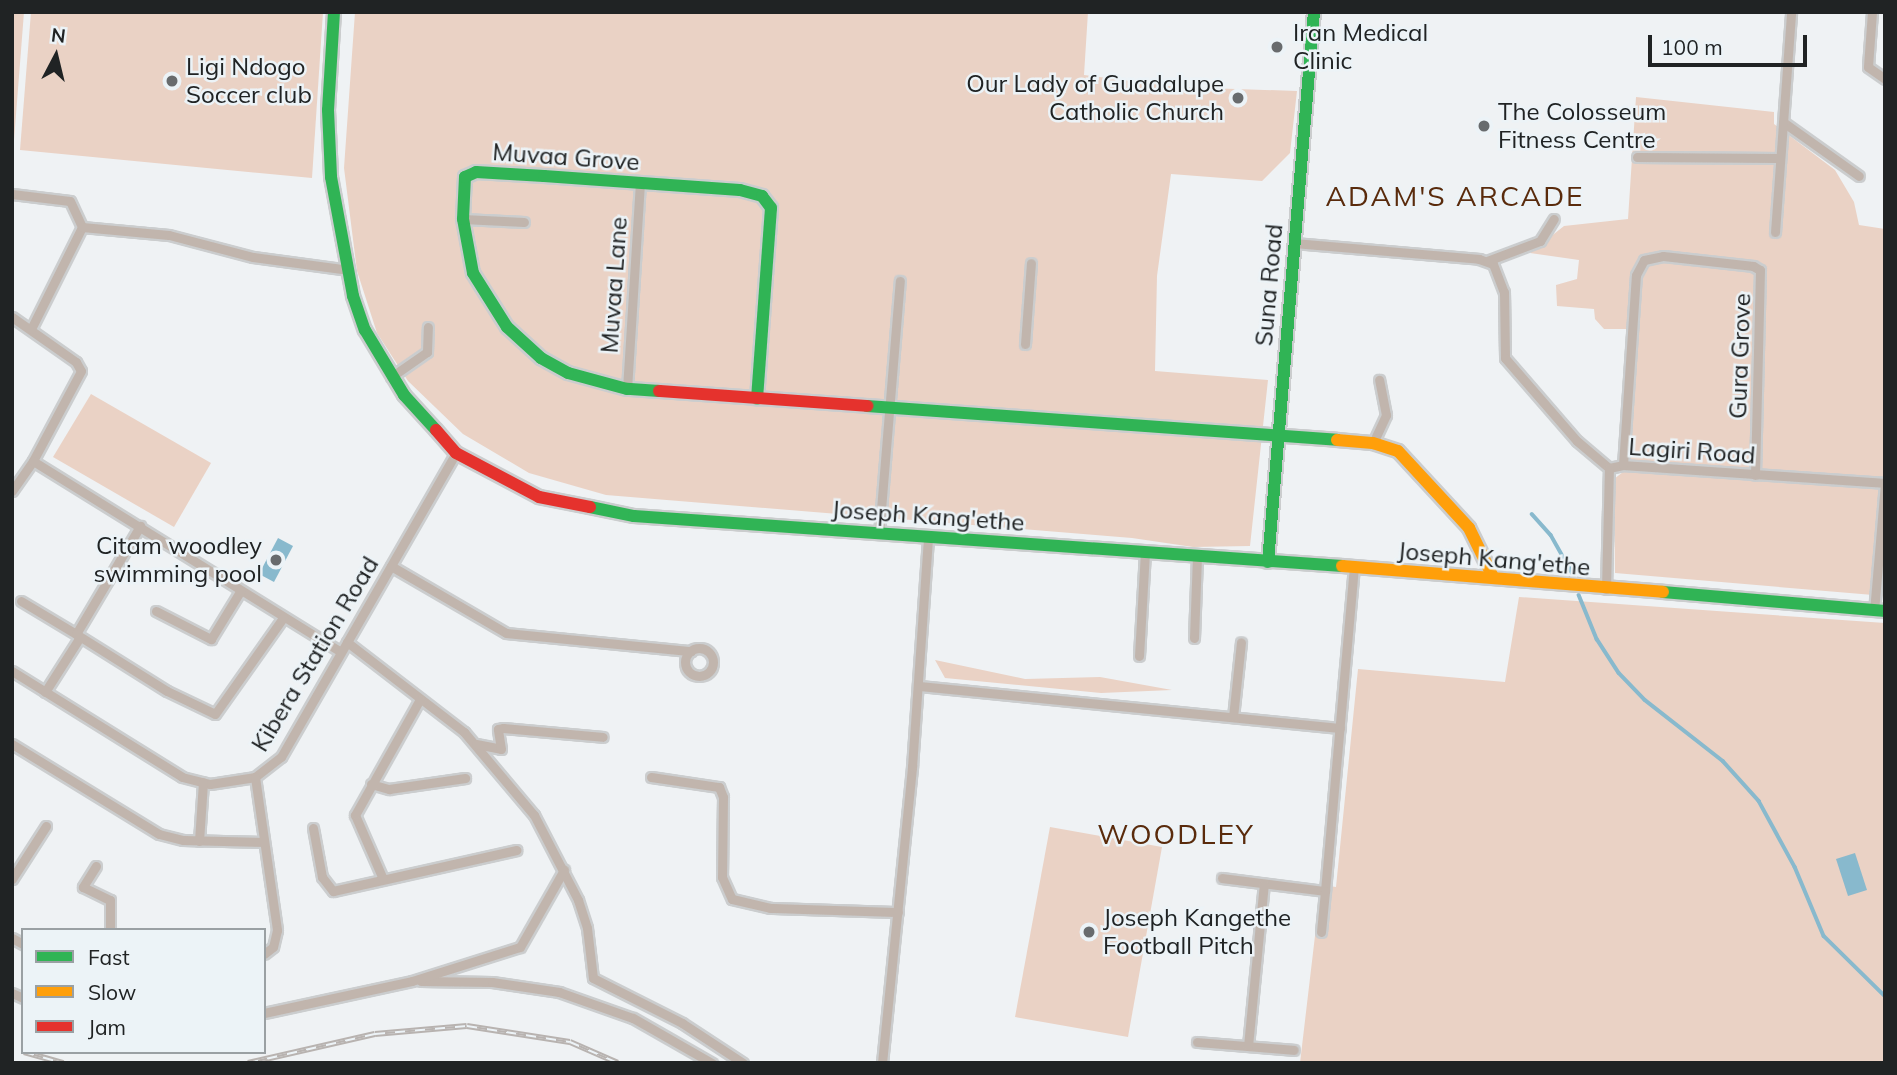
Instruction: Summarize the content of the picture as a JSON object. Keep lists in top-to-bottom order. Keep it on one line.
{"streets":{"street":["Muvaa Grove","Muvaa Lane","Suna Road","Gura Grove","Lagiri Road","Joseph Kang'ethe","Kibera Station Road"]},"crossings":[["Muvaa Grove","Muvaa Lane"],["Suna Road","Joseph Kang'ethe"],["Gura Grove","Lagiri Road"],["Joseph Kang'ethe","Kibera Station Road"]],"districts":["ADAM'S ARCADE","WOODLEY"],"places":["Iran Medical Clinic","Ligi Ndogo Soccer club","Our Lady of Guadalupe Catholic Church","The Colosseum Fitness Centre","Citam woodley swimming pool","Joseph Kangethe Football Pitch"],"legend":["Fast","Slow","Jam"],"scale_bar":"100 m","north":"top"}
